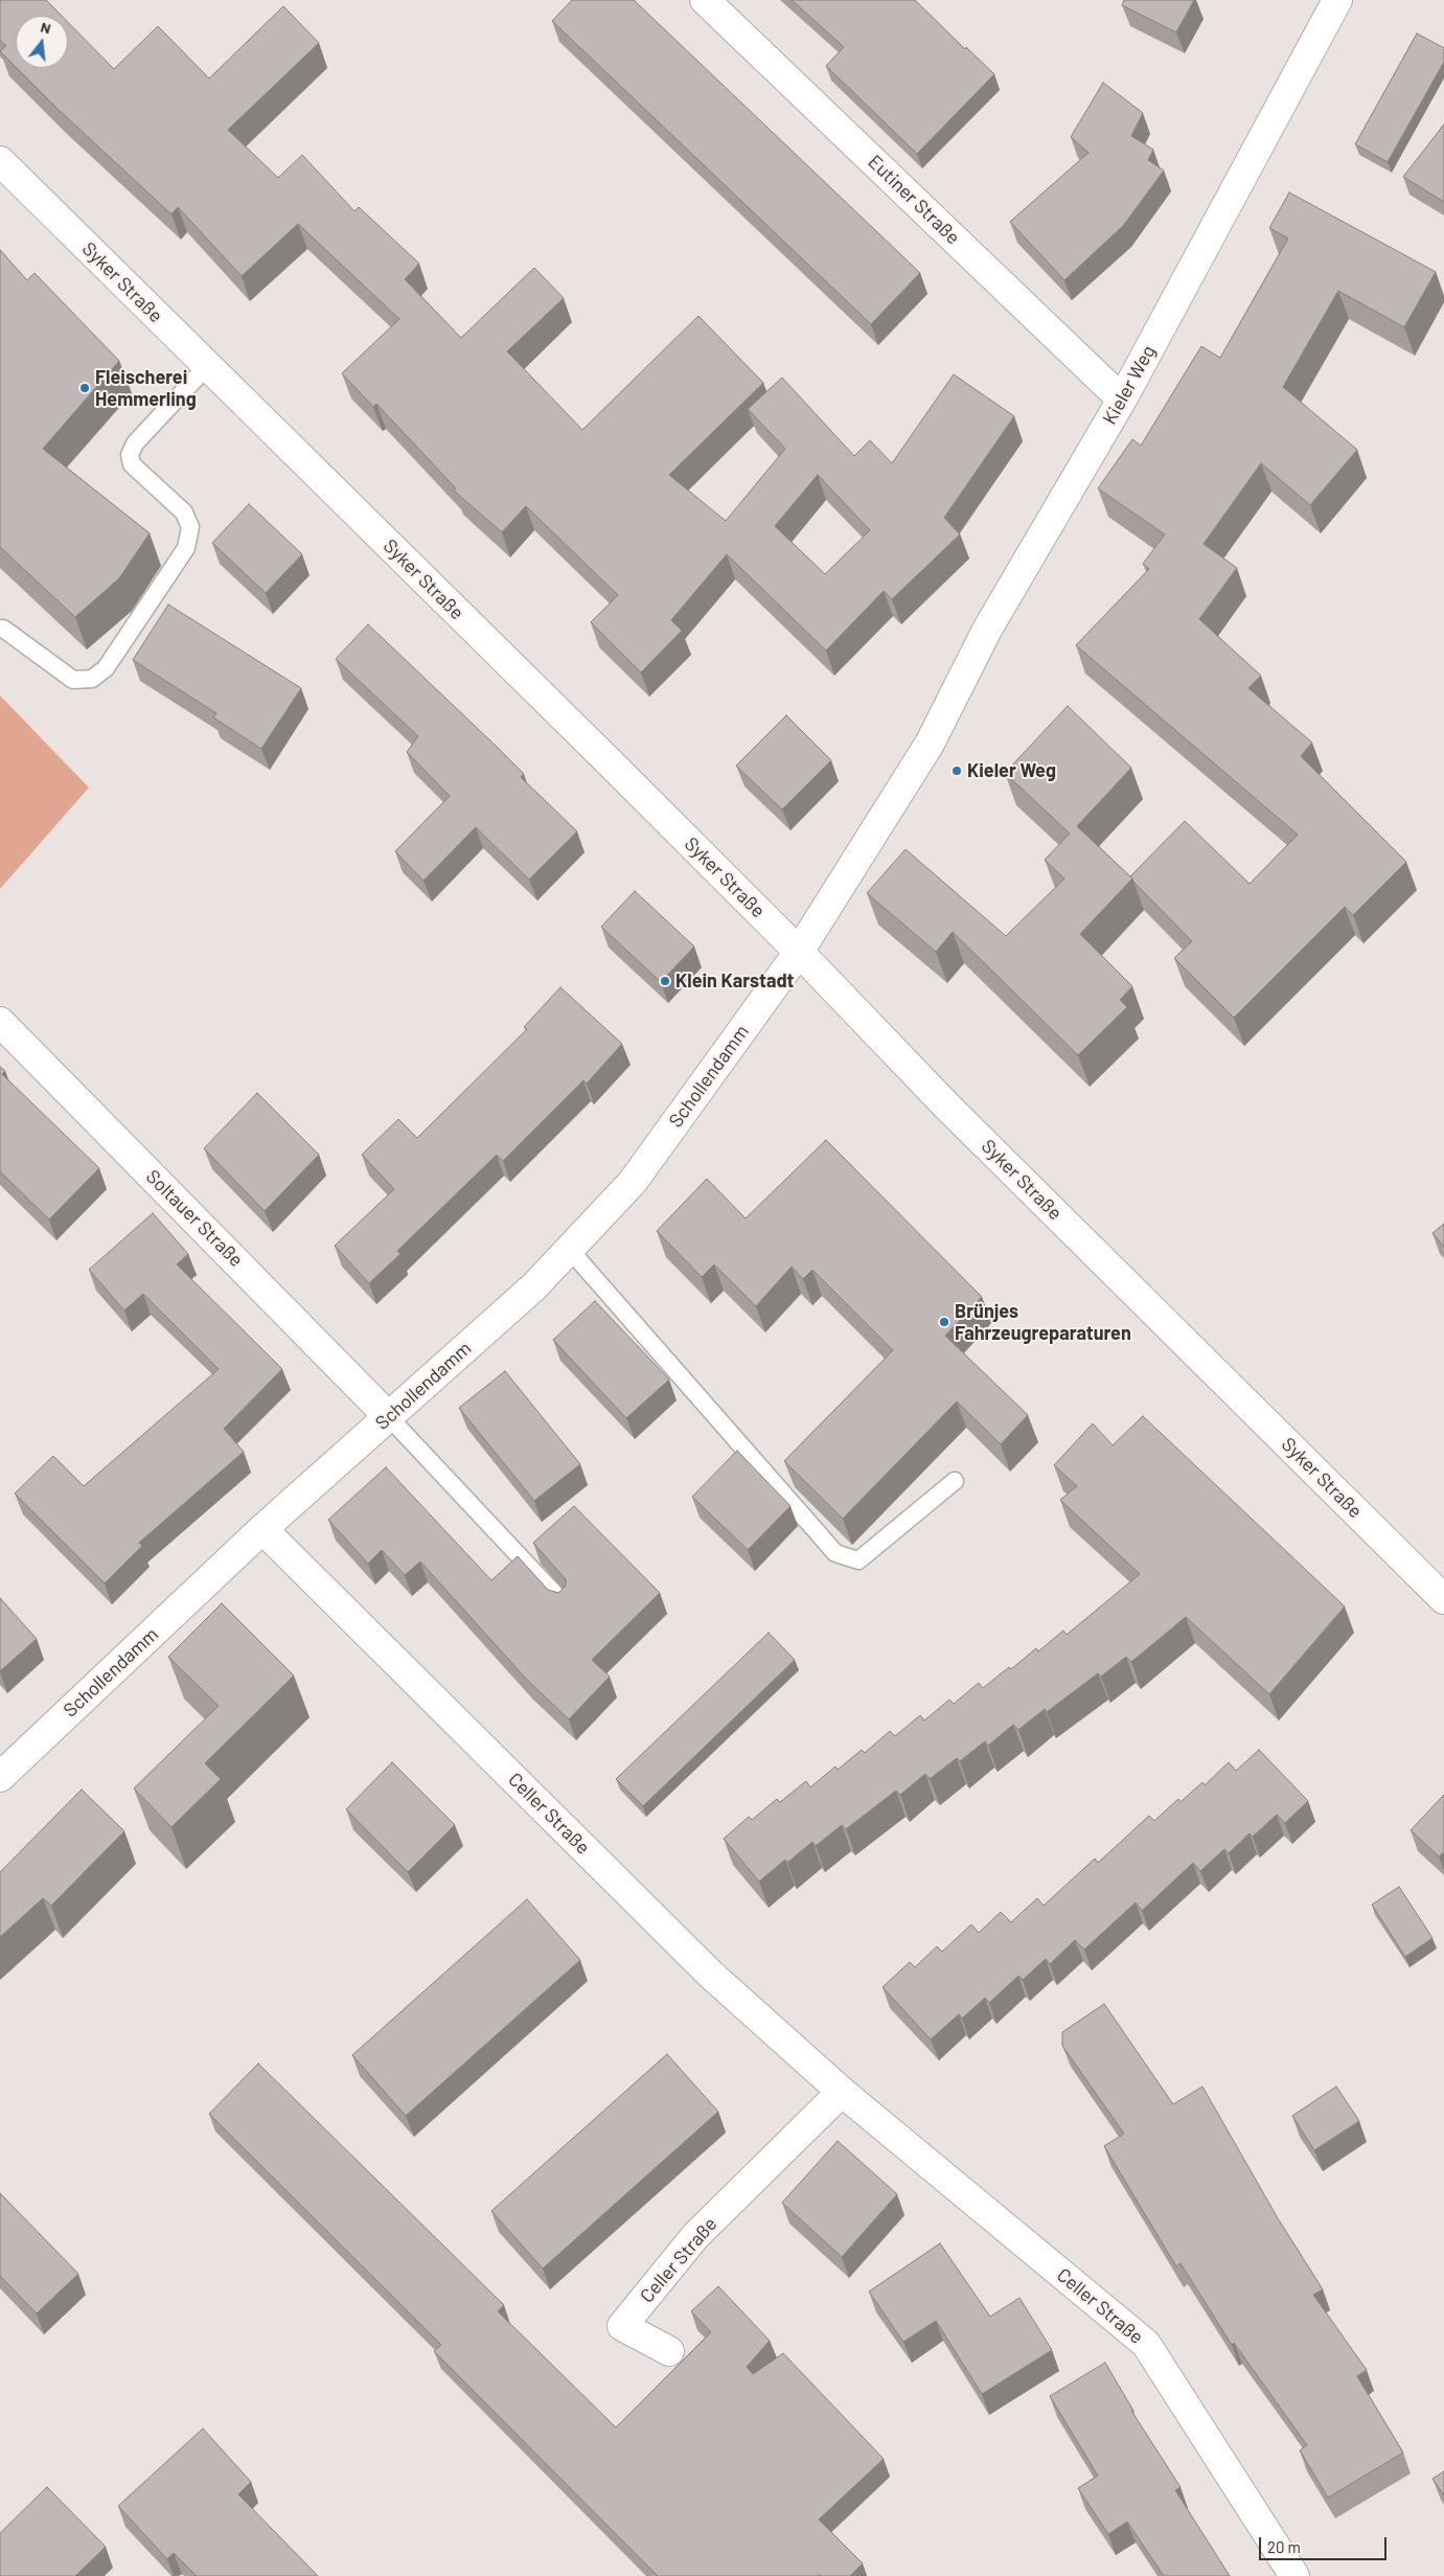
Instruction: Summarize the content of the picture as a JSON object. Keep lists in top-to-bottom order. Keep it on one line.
{"streets":{"street":["Eutiner Straße","Syker Straße","Kieler Weg","Schollendamm","Soltauer Straße","Celler Straße"]},"crossings":[["Eutiner Straße","Kieler Weg"],["Syker Straße","Kieler Weg"],["Syker Straße","Schollendamm"],["Kieler Weg","Schollendamm"],["Schollendamm","Soltauer Straße"],["Schollendamm","Celler Straße"]],"places":["Fleischerei Hemmerling","Kieler Weg","Klein Karstadt","Brünjes Fahrzeugreparaturen"],"scale_bar":"20 m","north":"top"}
